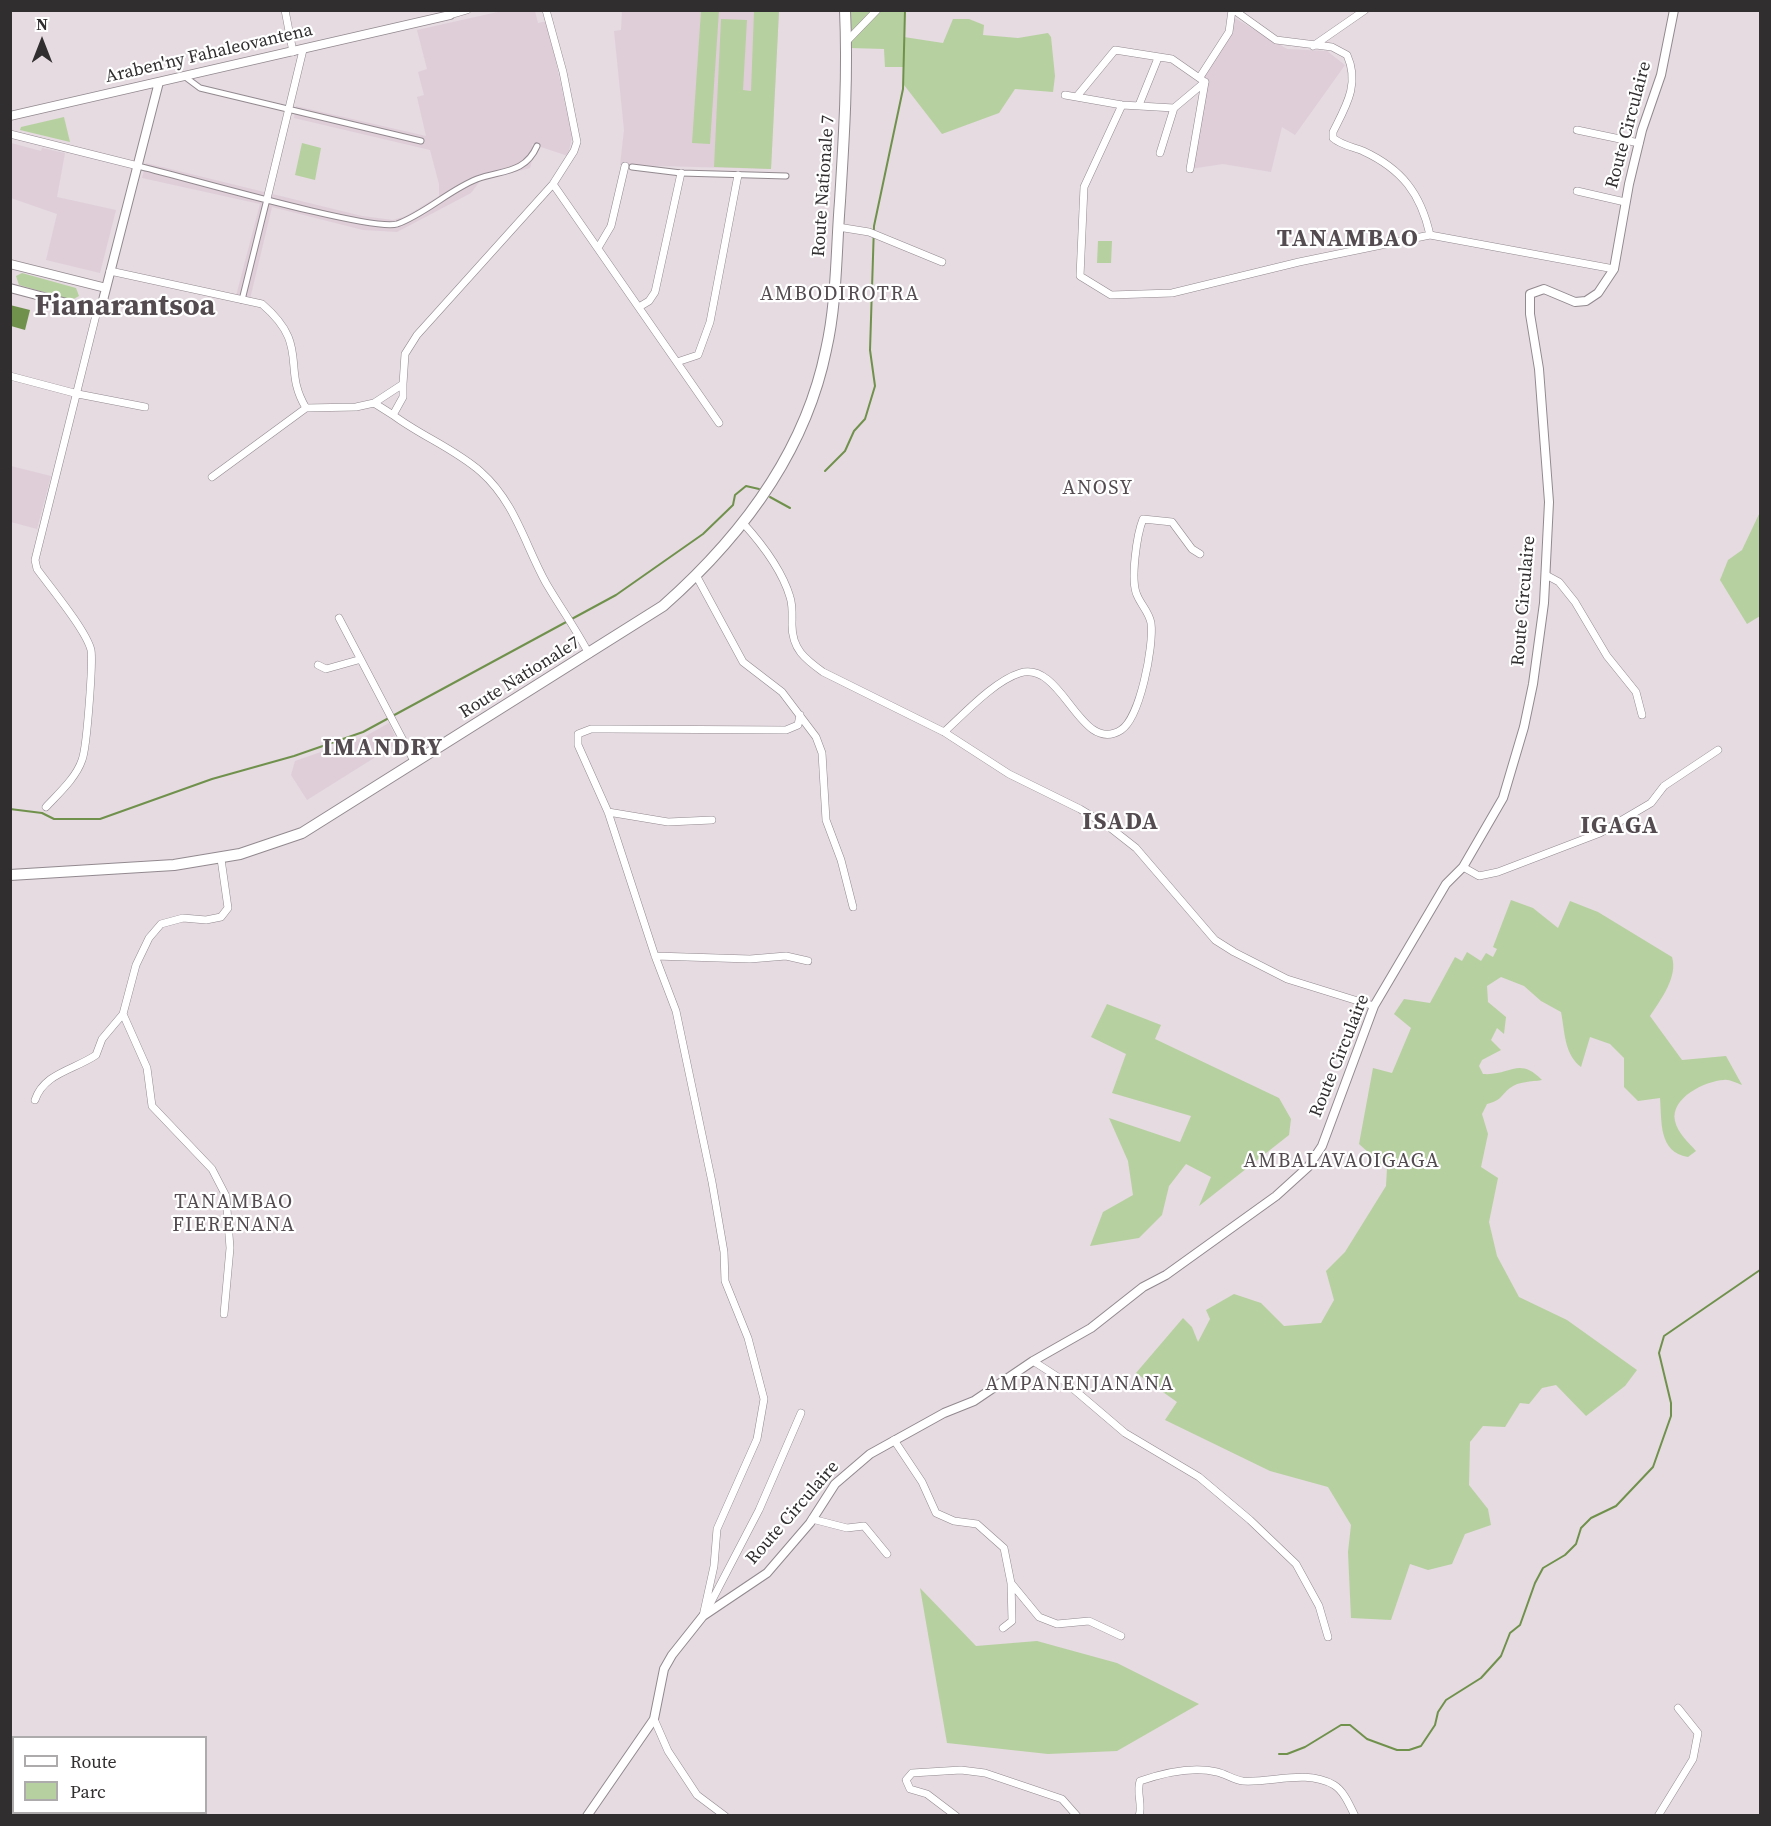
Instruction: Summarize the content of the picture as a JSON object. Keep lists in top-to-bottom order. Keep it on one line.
{"streets":{"main road":["Route Nationale 7","Route Nationale7"],"street":["Araben'ny Fahaleovantena","Route Circulaire"]},"crossings":[["Route Nationale 7","Route Nationale7"]],"districts":["TANAMBAO","AMBODIROTRA","Fianarantsoa","ANOSY","IMANDRY","ISADA","IGAGA","AMBALAVAOIGAGA","TANAMBAO FIERENANA","AMPANENJANANA"],"legend":["Route","Parc"],"north":"top"}
